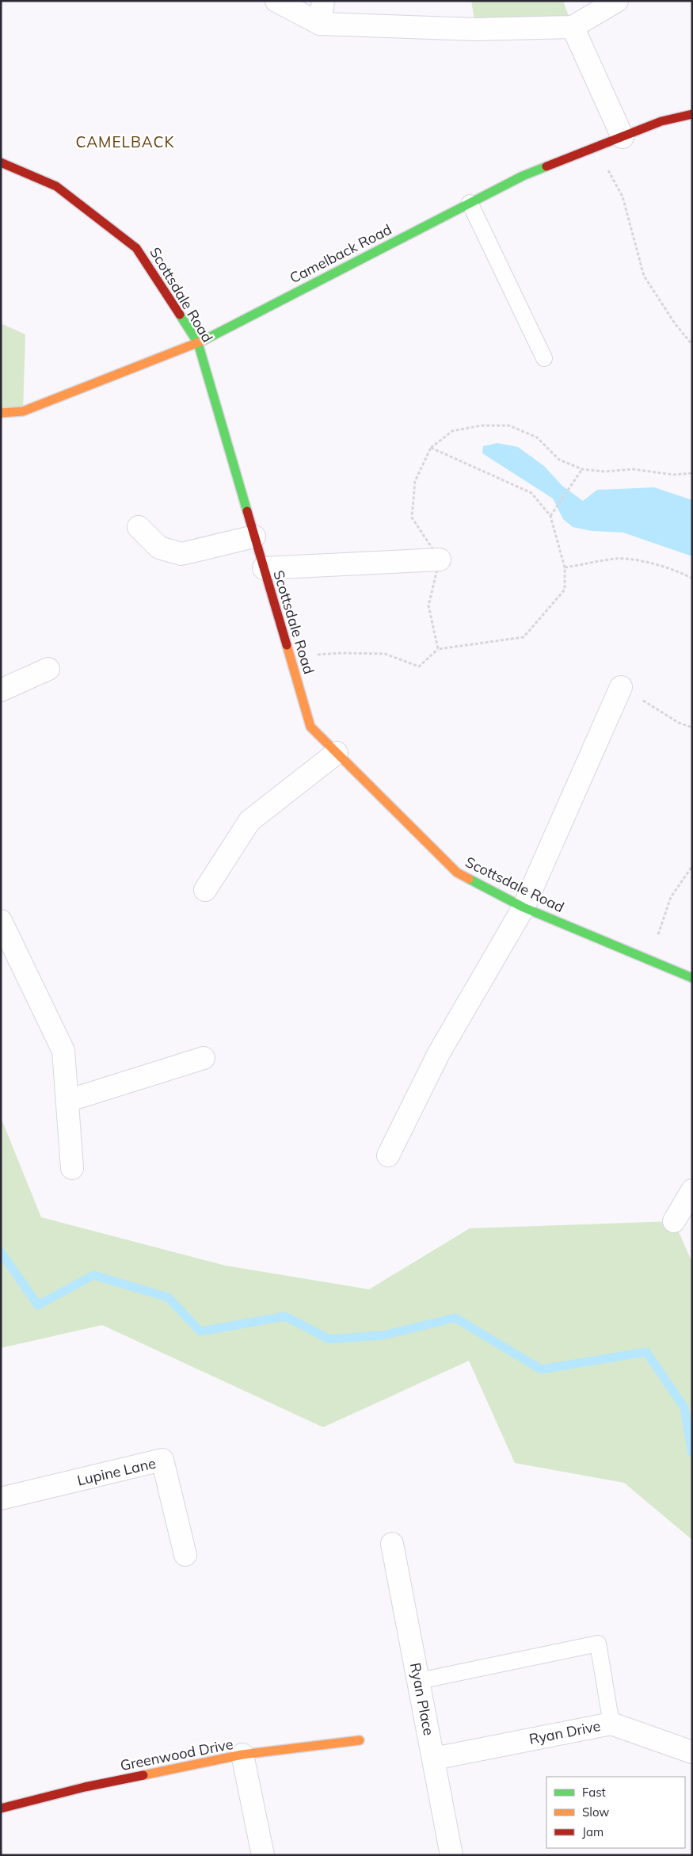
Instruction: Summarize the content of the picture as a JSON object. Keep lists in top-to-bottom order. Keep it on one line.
{"streets":{"street":["Camelback Road","Scottsdale Road","Lupine Lane","Ryan Place","Ryan Drive","Greenwood Drive"]},"crossings":[["Camelback Road","Scottsdale Road"],["Ryan Place","Ryan Drive"]],"districts":["CAMELBACK"],"legend":["Fast","Slow","Jam"]}
